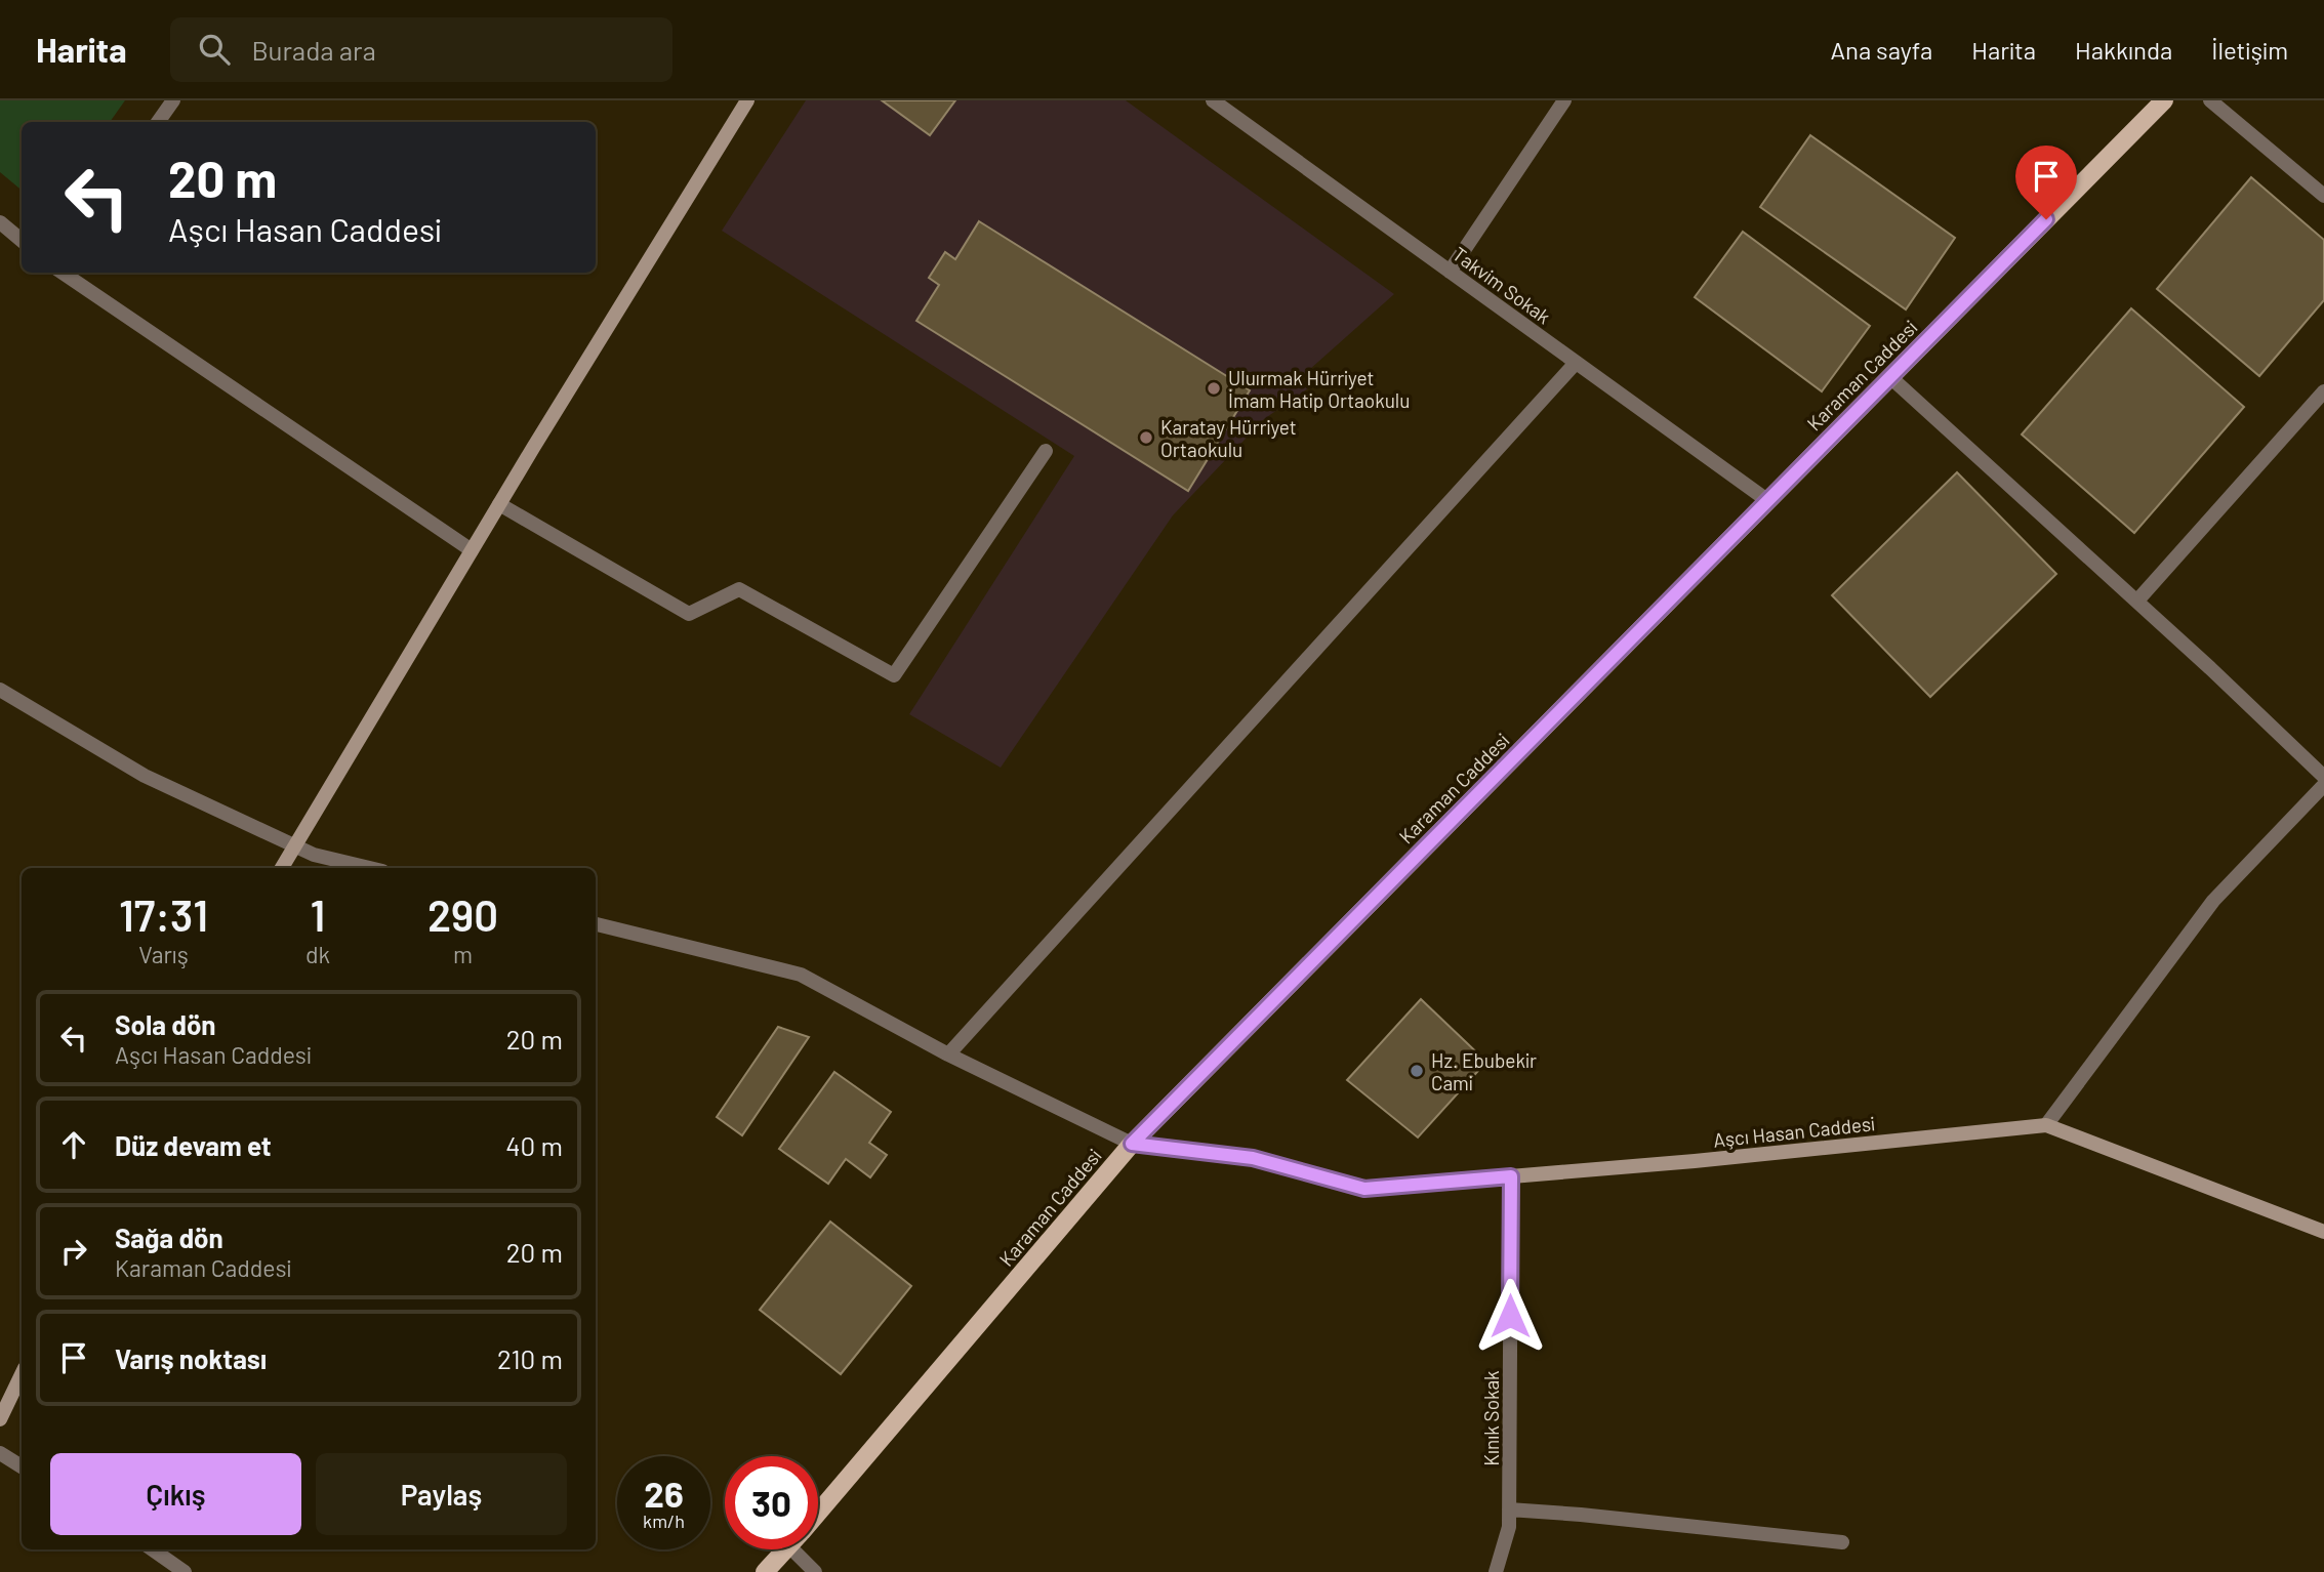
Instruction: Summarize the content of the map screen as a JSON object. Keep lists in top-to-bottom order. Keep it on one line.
{"streets":{"main road":["Karaman Caddesi"],"street":["Takvim Sokak","Aşcı Hasan Caddesi","Kınık Sokak"]},"crossings":[["Takvim Sokak","Karaman Caddesi"],["Karaman Caddesi","Aşcı Hasan Caddesi"],["Aşcı Hasan Caddesi","Kınık Sokak"]],"places":["Uluırmak Hürriyet İmam Hatip Ortaokulu","Karatay Hürriyet Ortaokulu","Hz. Ebubekir Cami"],"page":{"header":"Harita","search":"Burada ara","nav":["Ana sayfa","Harita","Hakkında","İletişim"],"turn":["20 m","Aşcı Hasan Caddesi"],"eta":["17:31","Varış","1","dk","290","m"],"list":[{"name":"Sola dön","note":"Aşcı Hasan Caddesi","value":"20 m"},{"name":"Düz devam et","value":"40 m"},{"name":"Sağa dön","note":"Karaman Caddesi","value":"20 m"},{"name":"Varış noktası","value":"210 m"}],"buttons":["Çıkış","Paylaş"],"speed":"26 km/h","limit":"30"}}
